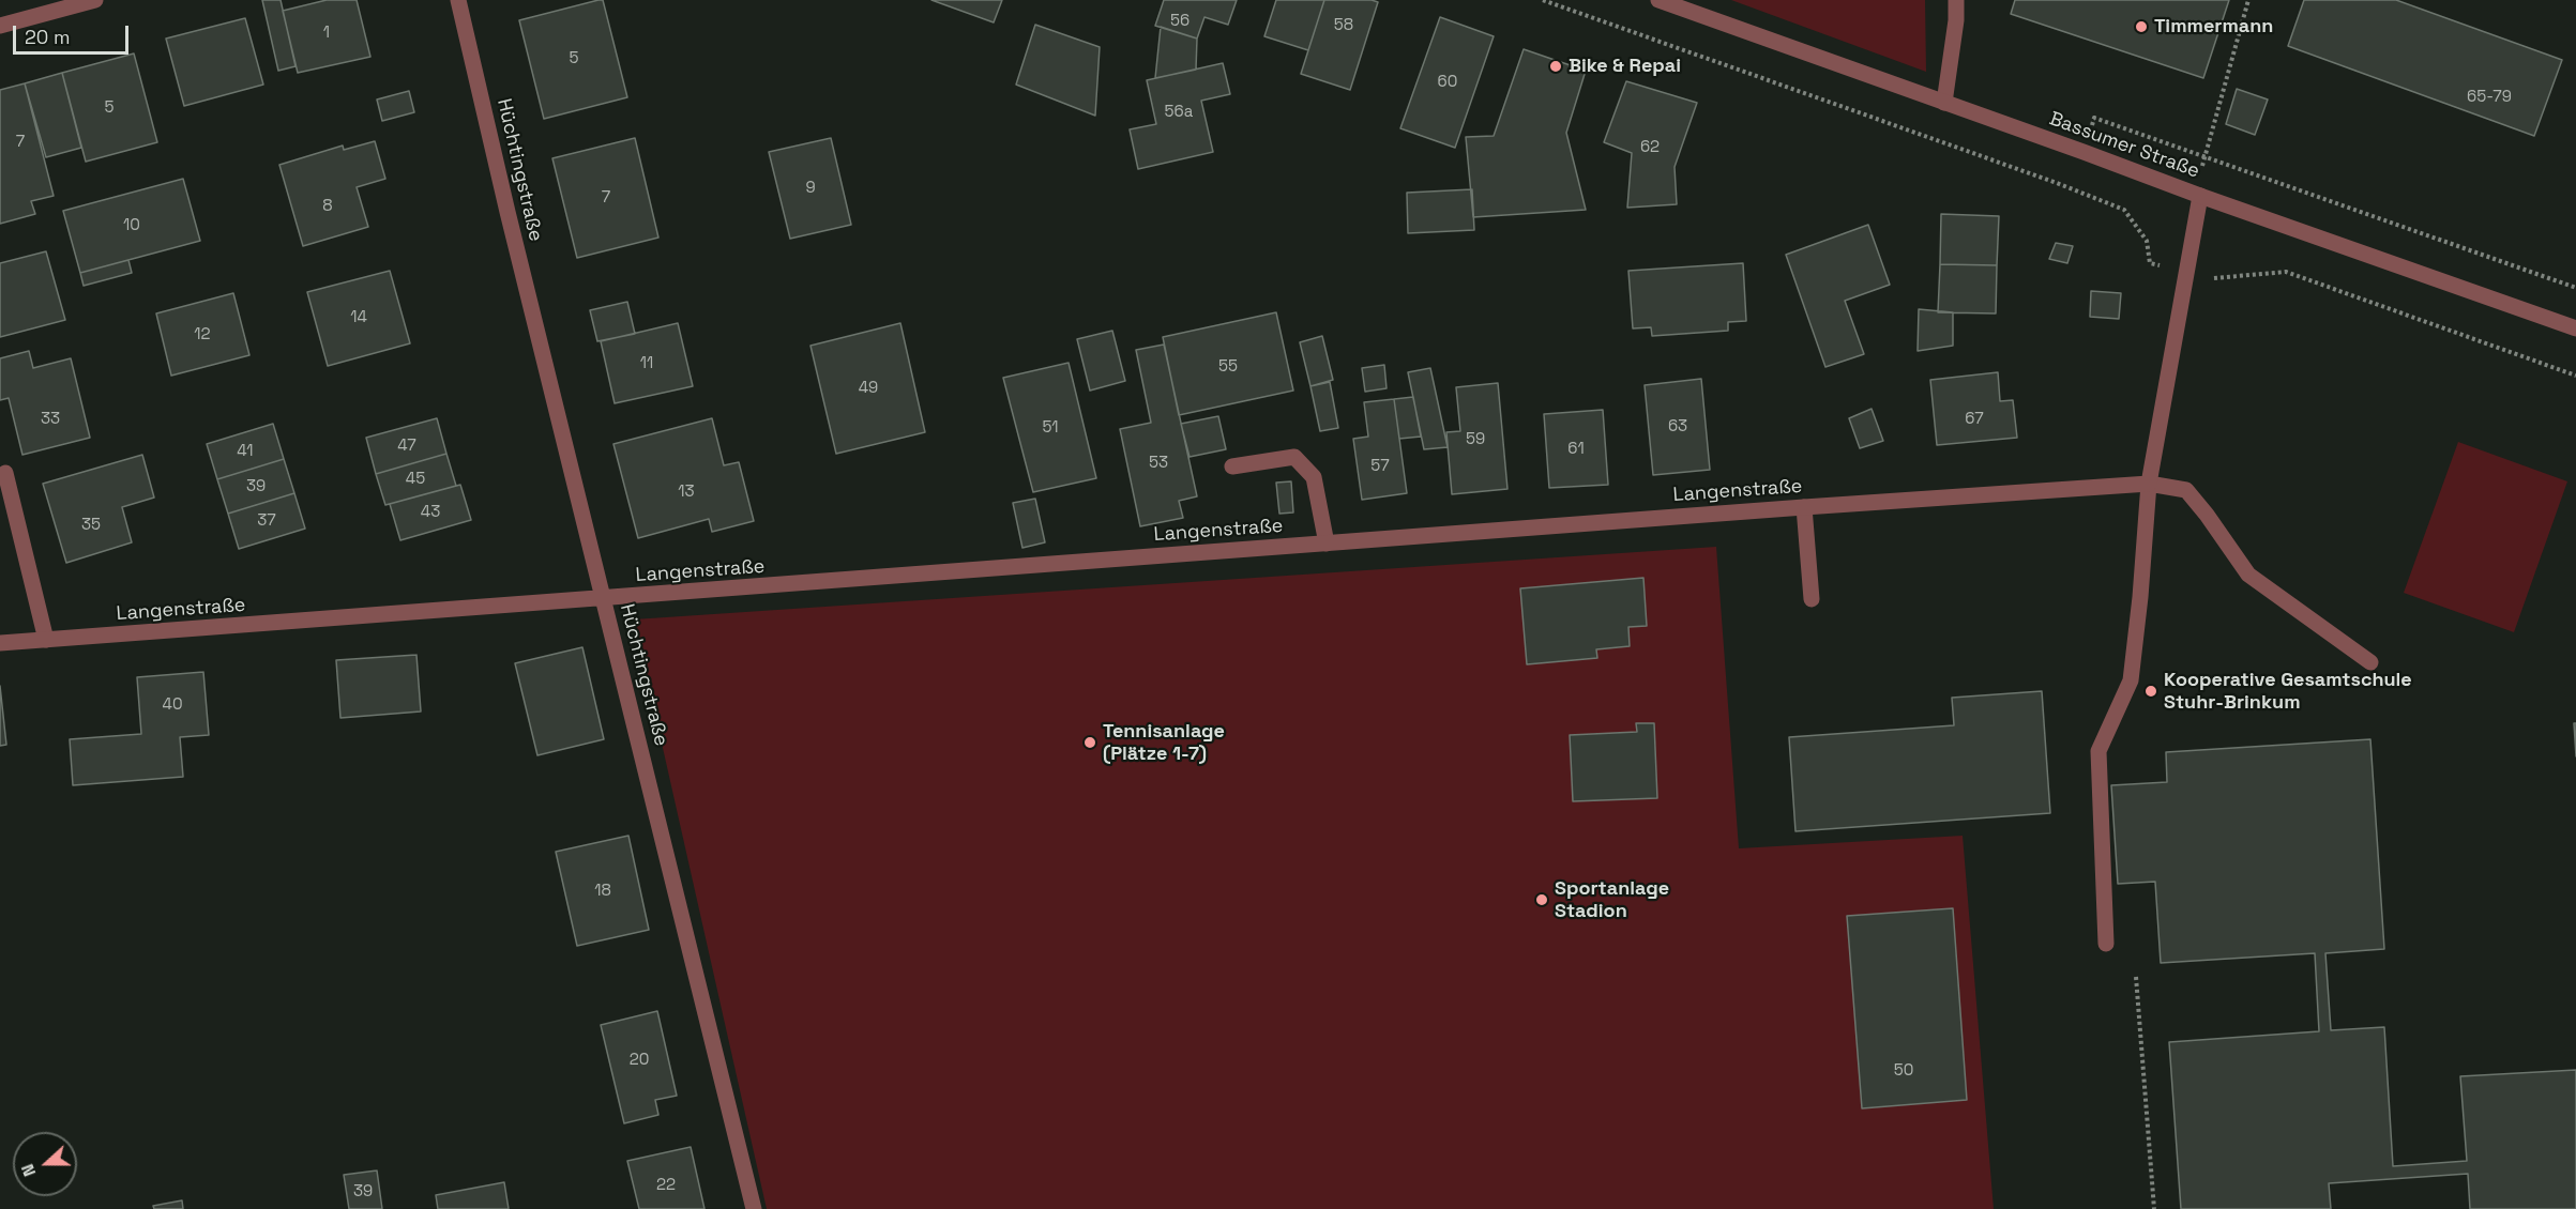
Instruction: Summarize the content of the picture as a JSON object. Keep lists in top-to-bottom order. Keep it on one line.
{"streets":{"street":["Bassumer Straße","Hüchtingstraße","Langenstraße"]},"crossings":[["Hüchtingstraße","Langenstraße"]],"places":["Timmermann","Bike & Repai","Kooperative Gesamtschule Stuhr-Brinkum","Tennisanlage (Plätze 1-7)","Sportanlage Stadion"],"house_numbers":["56","58","1","5","60","65-79","5","56a","7","62","9","7","8","10","14","12","11","55","49","33","67","63","51","59","47","61","41","53","57","45","39","13","43","37","35","40","18","20","50","22","39"],"scale_bar":"20 m","north":"left"}
